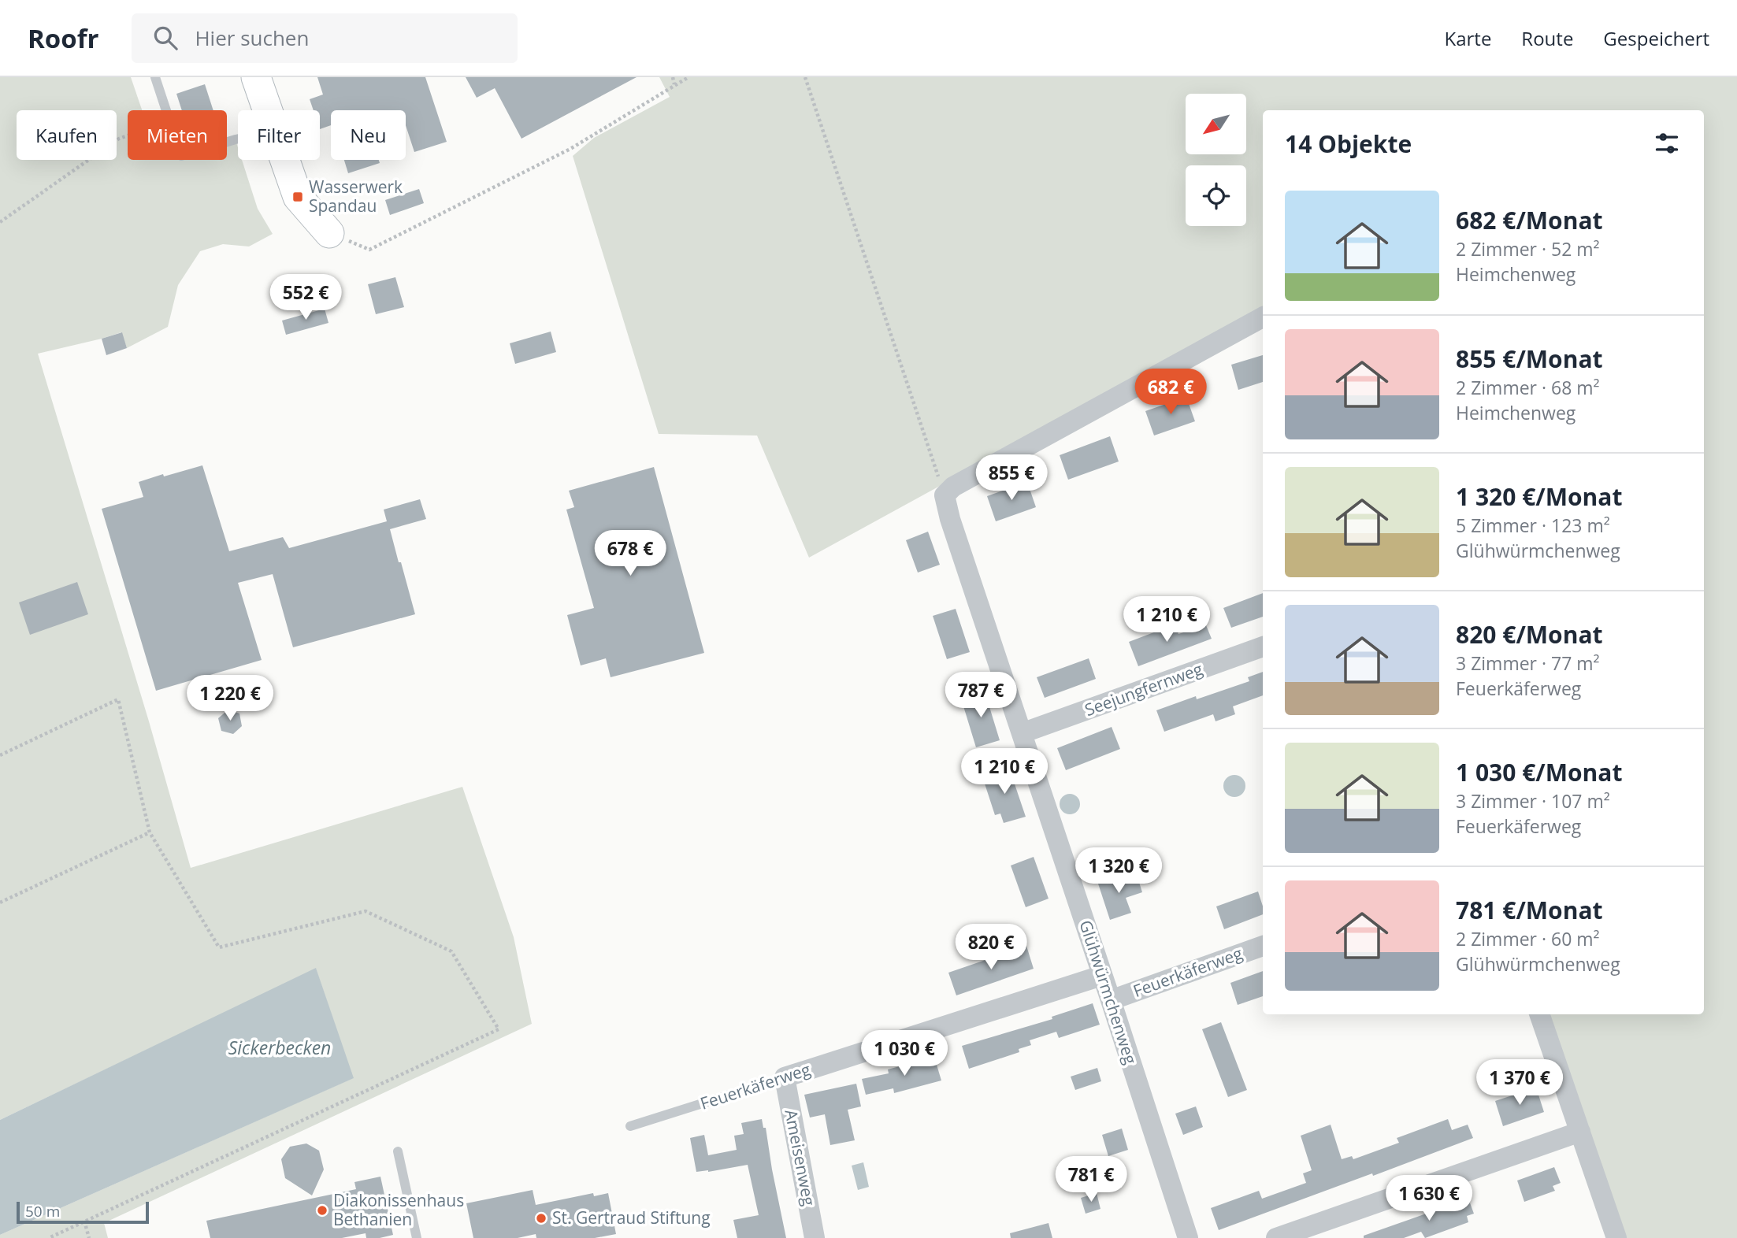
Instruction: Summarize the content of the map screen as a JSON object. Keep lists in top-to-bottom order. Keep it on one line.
{"streets":{"street":["Seejungfernweg","Feuerkäferweg","Glühwürmchenweg","Ameisenweg"]},"crossings":[["Seejungfernweg","Glühwürmchenweg"],["Feuerkäferweg","Glühwürmchenweg"],["Feuerkäferweg","Ameisenweg"]],"water":["Sickerbecken"],"places":{"transit":["Wasserwerk Spandau"],"other":["Diakonissenhaus Bethanien","St. Gertraud Stiftung"]},"scale_bar":"50 m","north":"bottom left","page":{"header":"Roofr","search":"Hier suchen","nav":["Karte","Route","Gespeichert"],"chip":["Kaufen","Mieten","Filter","Neu"],"heading":"14 Objekte","list":[{"name":"682 €/Monat","note":"2 Zimmer · 52 m² · Heimchenweg"},{"name":"855 €/Monat","note":"2 Zimmer · 68 m² · Heimchenweg"},{"name":"1 320 €/Monat","note":"5 Zimmer · 123 m² · Glühwürmchenweg"},{"name":"820 €/Monat","note":"3 Zimmer · 77 m² · Feuerkäferweg"},{"name":"1 030 €/Monat","note":"3 Zimmer · 107 m² · Feuerkäferweg"},{"name":"781 €/Monat","note":"2 Zimmer · 60 m² · Glühwürmchenweg"}],"price":["552 €","682 €","855 €","678 €","1 210 €","787 €","1 220 €","1 210 €","1 320 €","820 €","1 030 €","1 370 €","781 €","1 630 €"],"scale":"50 m"}}
